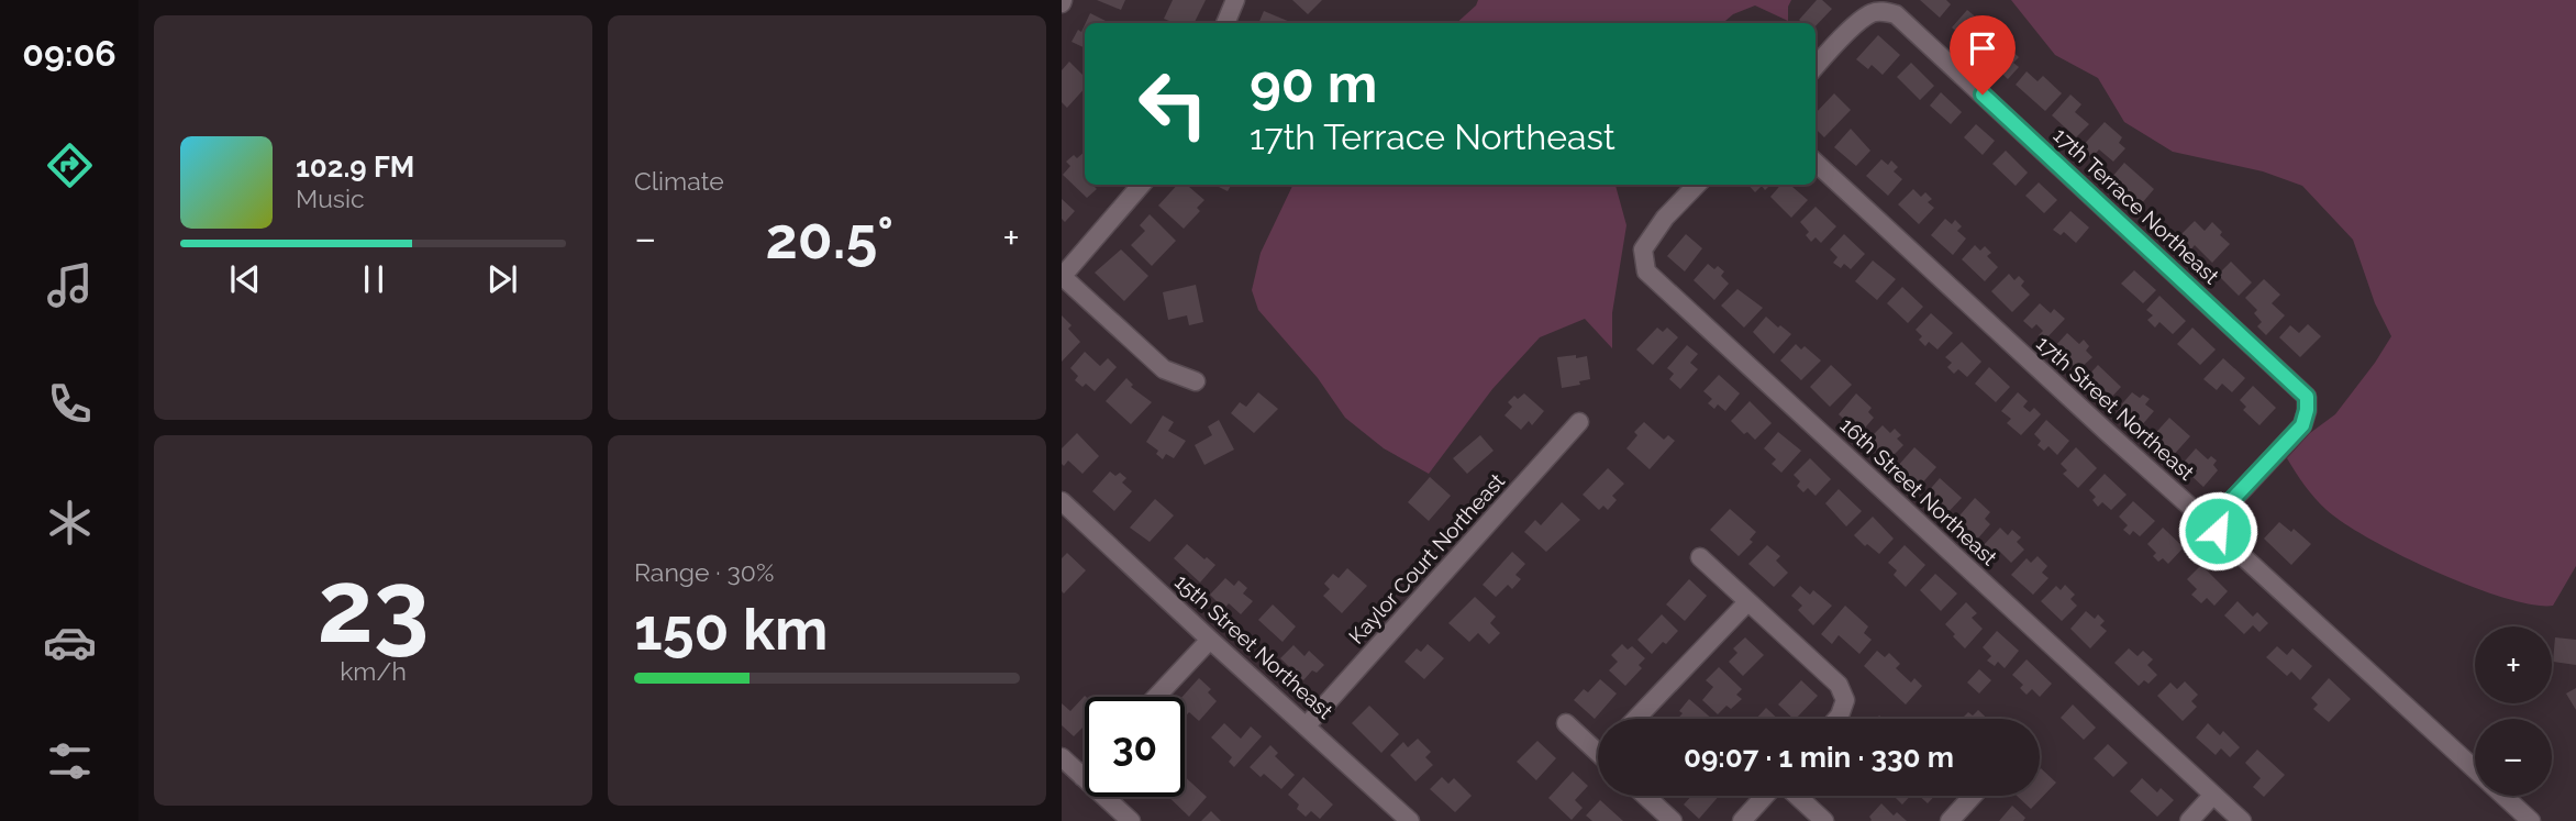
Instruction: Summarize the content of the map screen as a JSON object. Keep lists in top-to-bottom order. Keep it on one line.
{"streets":{"street":["17th Terrace Northeast","17th Street Northeast","16th Street Northeast","Kaylor Court Northeast","15th Street Northeast"]},"crossings":[["17th Terrace Northeast","17th Street Northeast"],["Kaylor Court Northeast","15th Street Northeast"]],"page":{"tabs":"09:06","tile":["Climate",["23","km/h"],["Range · 30%","150 km"]],"turn":["90 m","17th Terrace Northeast"],"song":["102.9 FM","Music"],"heat":["−","20.5°","+"],"map_buttons":["+","−"],"limit":"30","trip":"09:07 · 1 min · 330 m"}}
